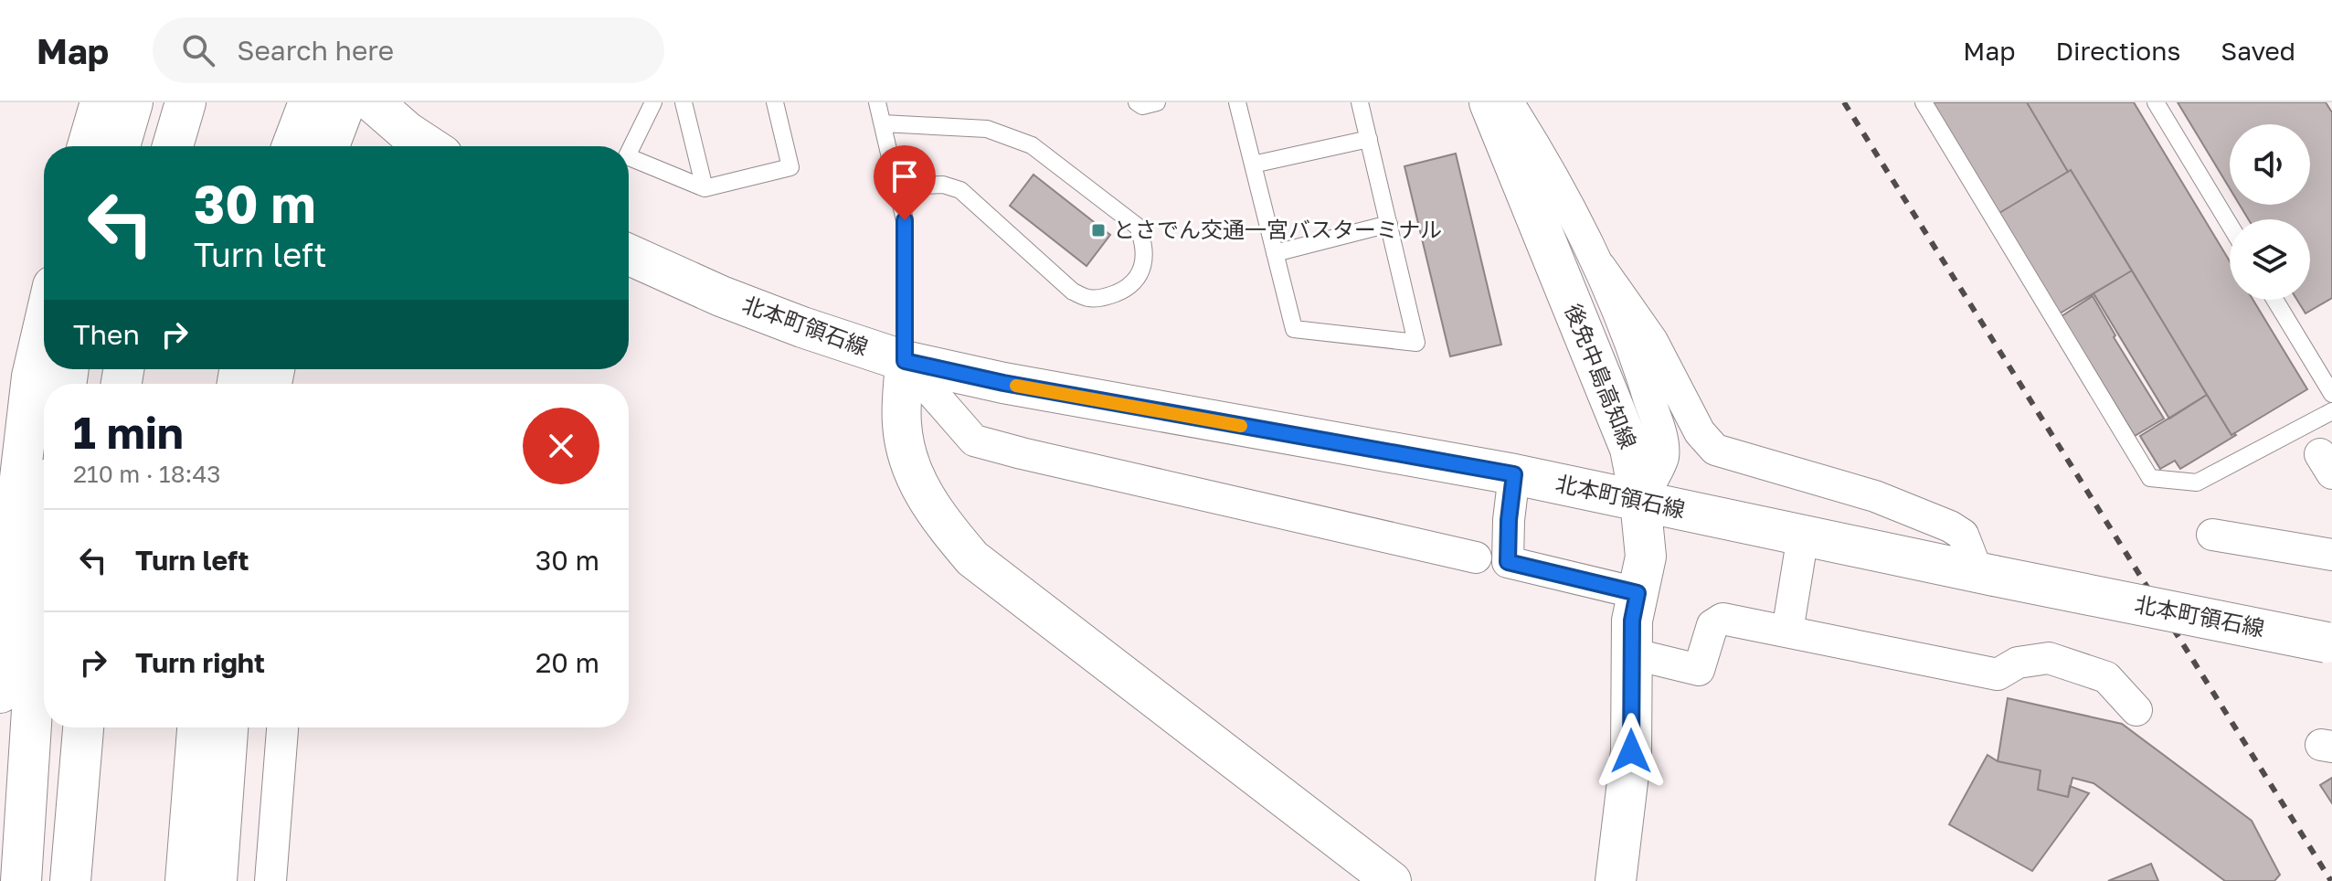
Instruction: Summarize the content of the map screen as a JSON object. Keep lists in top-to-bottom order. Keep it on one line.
{"streets":{"main road":["北本町領石線","後免中島高知線"]},"crossings":[["北本町領石線","後免中島高知線"]],"places":{"transit":["とさでん交通一宮バスターミナル"]},"page":{"header":"Map","search":"Search here","nav":["Map","Directions","Saved"],"turn":["30 m","Turn left"],"then":"Then","heading":["1 min","210 m · 18:43"],"list":[{"name":"Turn left","value":"30 m"},{"name":"Turn right","value":"20 m"}]}}
